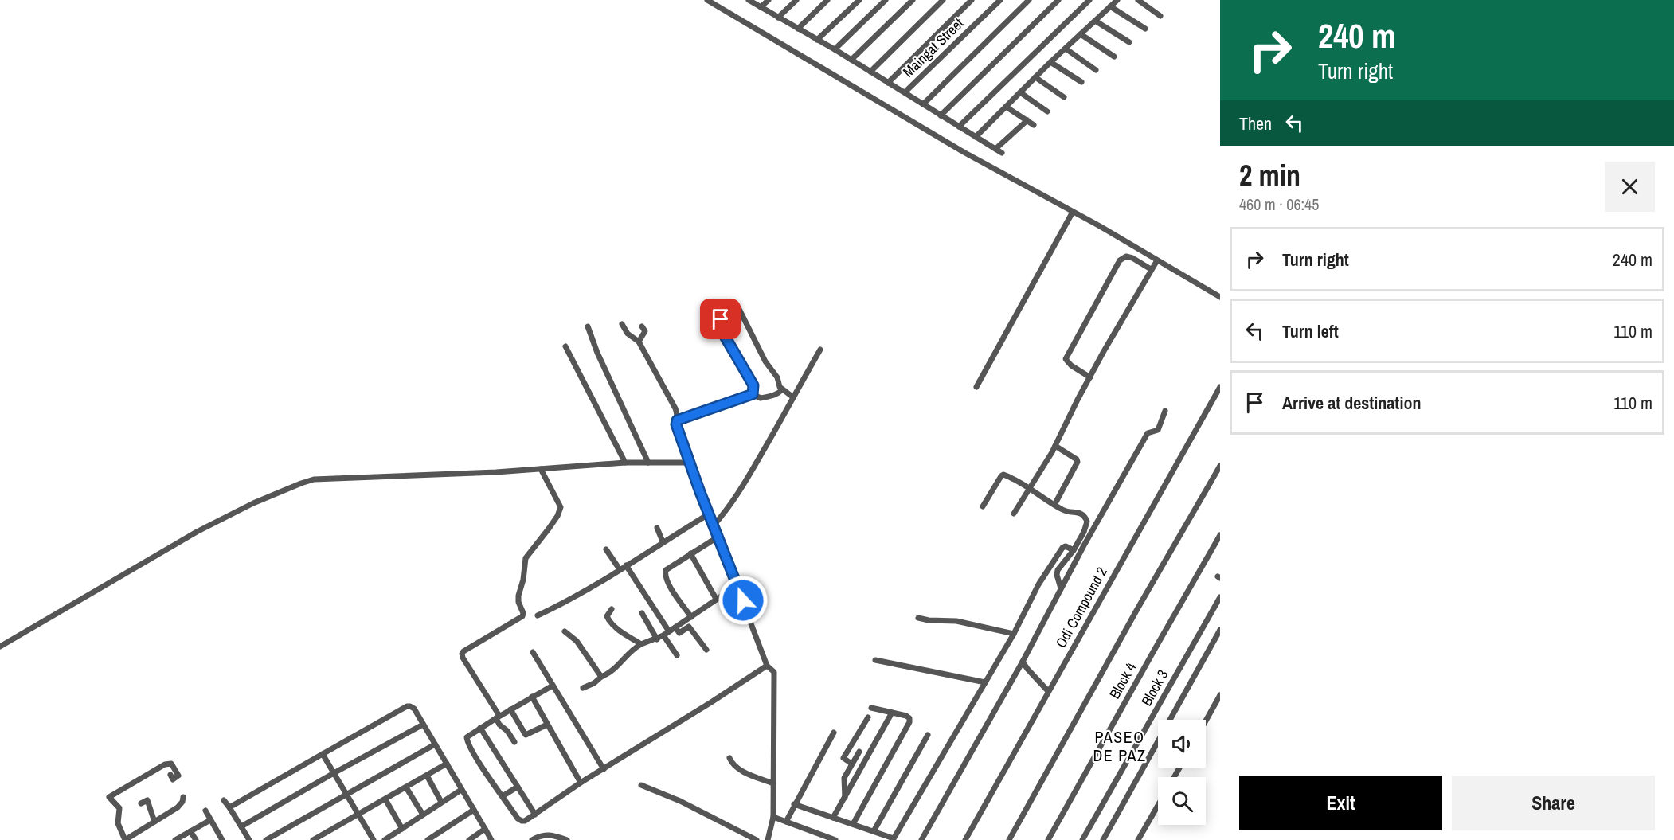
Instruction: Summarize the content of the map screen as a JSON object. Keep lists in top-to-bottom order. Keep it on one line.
{"streets":{"street":["Maingat Street","Odi Compound 2","Block 4","Block 3"]},"districts":["PASEO DE PAZ"],"page":{"turn":["240 m","Turn right"],"then":"Then","heading":["2 min","460 m · 06:45"],"list":[{"name":"Turn right","value":"240 m"},{"name":"Turn left","value":"110 m"},{"name":"Arrive at destination","value":"110 m"}],"buttons":["Exit","Share"]}}
